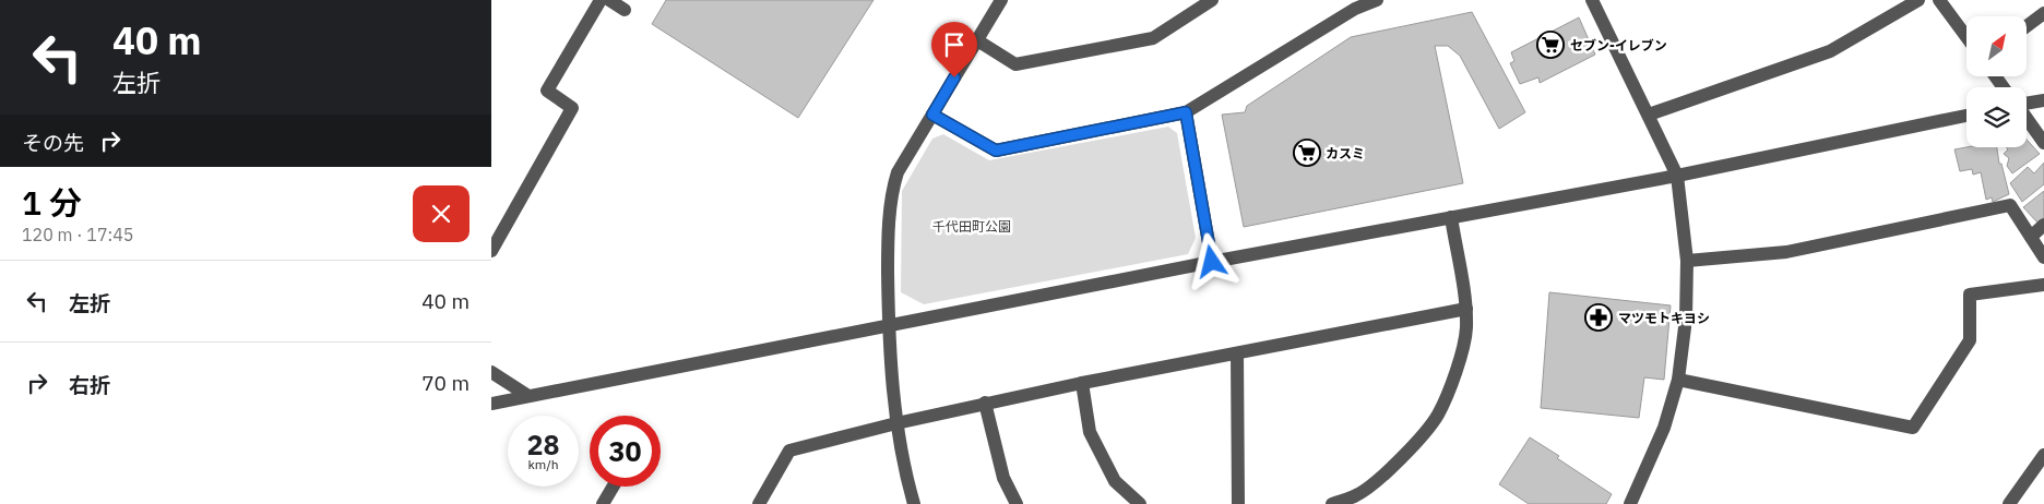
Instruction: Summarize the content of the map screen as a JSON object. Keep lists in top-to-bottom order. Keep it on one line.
{"parks":["千代田町公園"],"places":{"supermarket":["セブン-イレブン","カスミ"],"pharmacy":["マツモトキヨシ"]},"north":"top right","page":{"turn":["40 m","左折"],"then":"その先","heading":["1 分","120 m · 17:45"],"list":[{"name":"左折","value":"40 m"},{"name":"右折","value":"70 m"}],"speed":"28 km/h","limit":"30"}}
